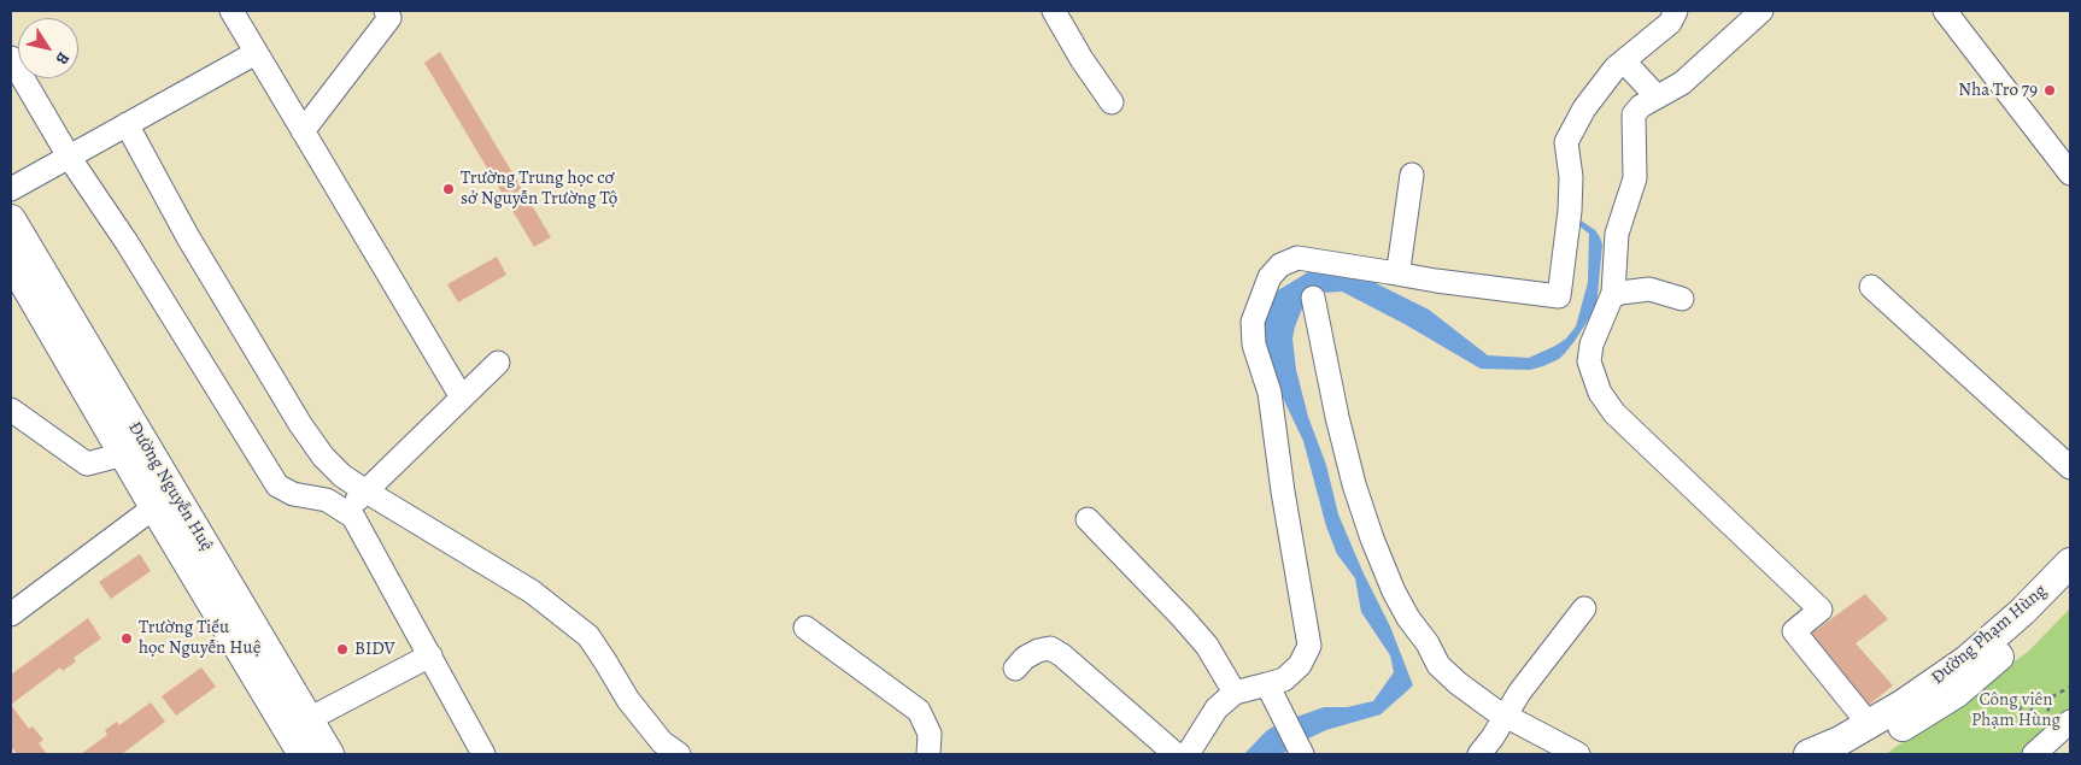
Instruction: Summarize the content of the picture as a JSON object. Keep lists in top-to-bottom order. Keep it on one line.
{"streets":{"main road":["Đường Nguyễn Huệ","Đường Phạm Hùng"]},"parks":["Công viên Phạm Hùng"],"places":["Nha Tro 79","Trường Trung học cơ sở Nguyễn Trường Tộ","Trường Tiểu học Nguyễn Huệ","BIDV"],"north":"bottom right"}
